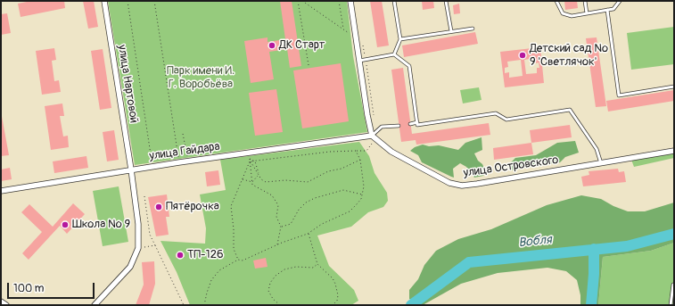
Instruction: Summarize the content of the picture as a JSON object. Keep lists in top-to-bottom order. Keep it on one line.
{"streets":{"street":["улица Нартовой","улица Гайдара","улица Островского"]},"crossings":[["улица Нартовой","улица Гайдара"],["улица Гайдара","улица Островского"]],"water":["Вобля"],"parks":["Парк имени И. Г. Воробьёва"],"places":["ДК Старт","Детский сад № 9 'Светлячок'","Пятёрочка","Школа № 9","ТП-126"],"scale_bar":"100 m"}
